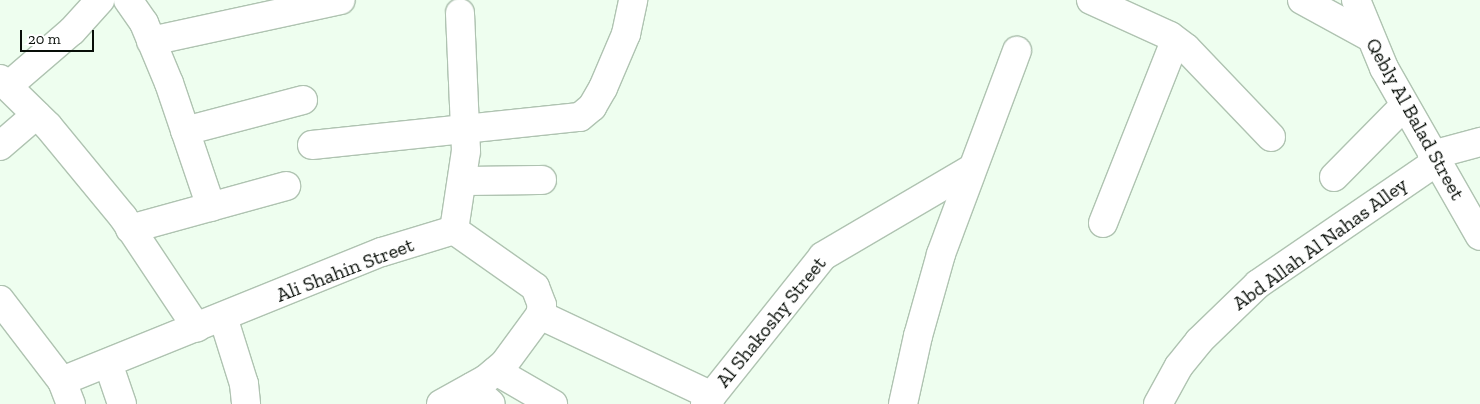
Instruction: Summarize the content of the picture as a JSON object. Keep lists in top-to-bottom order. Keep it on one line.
{"streets":{"street":["Qebly Al Balad Street","Abd Allah Al Nahas Alley","Ali Shahin Street","Al Shakoshy Street"]},"crossings":[["Qebly Al Balad Street","Abd Allah Al Nahas Alley"]],"scale_bar":"20 m"}
